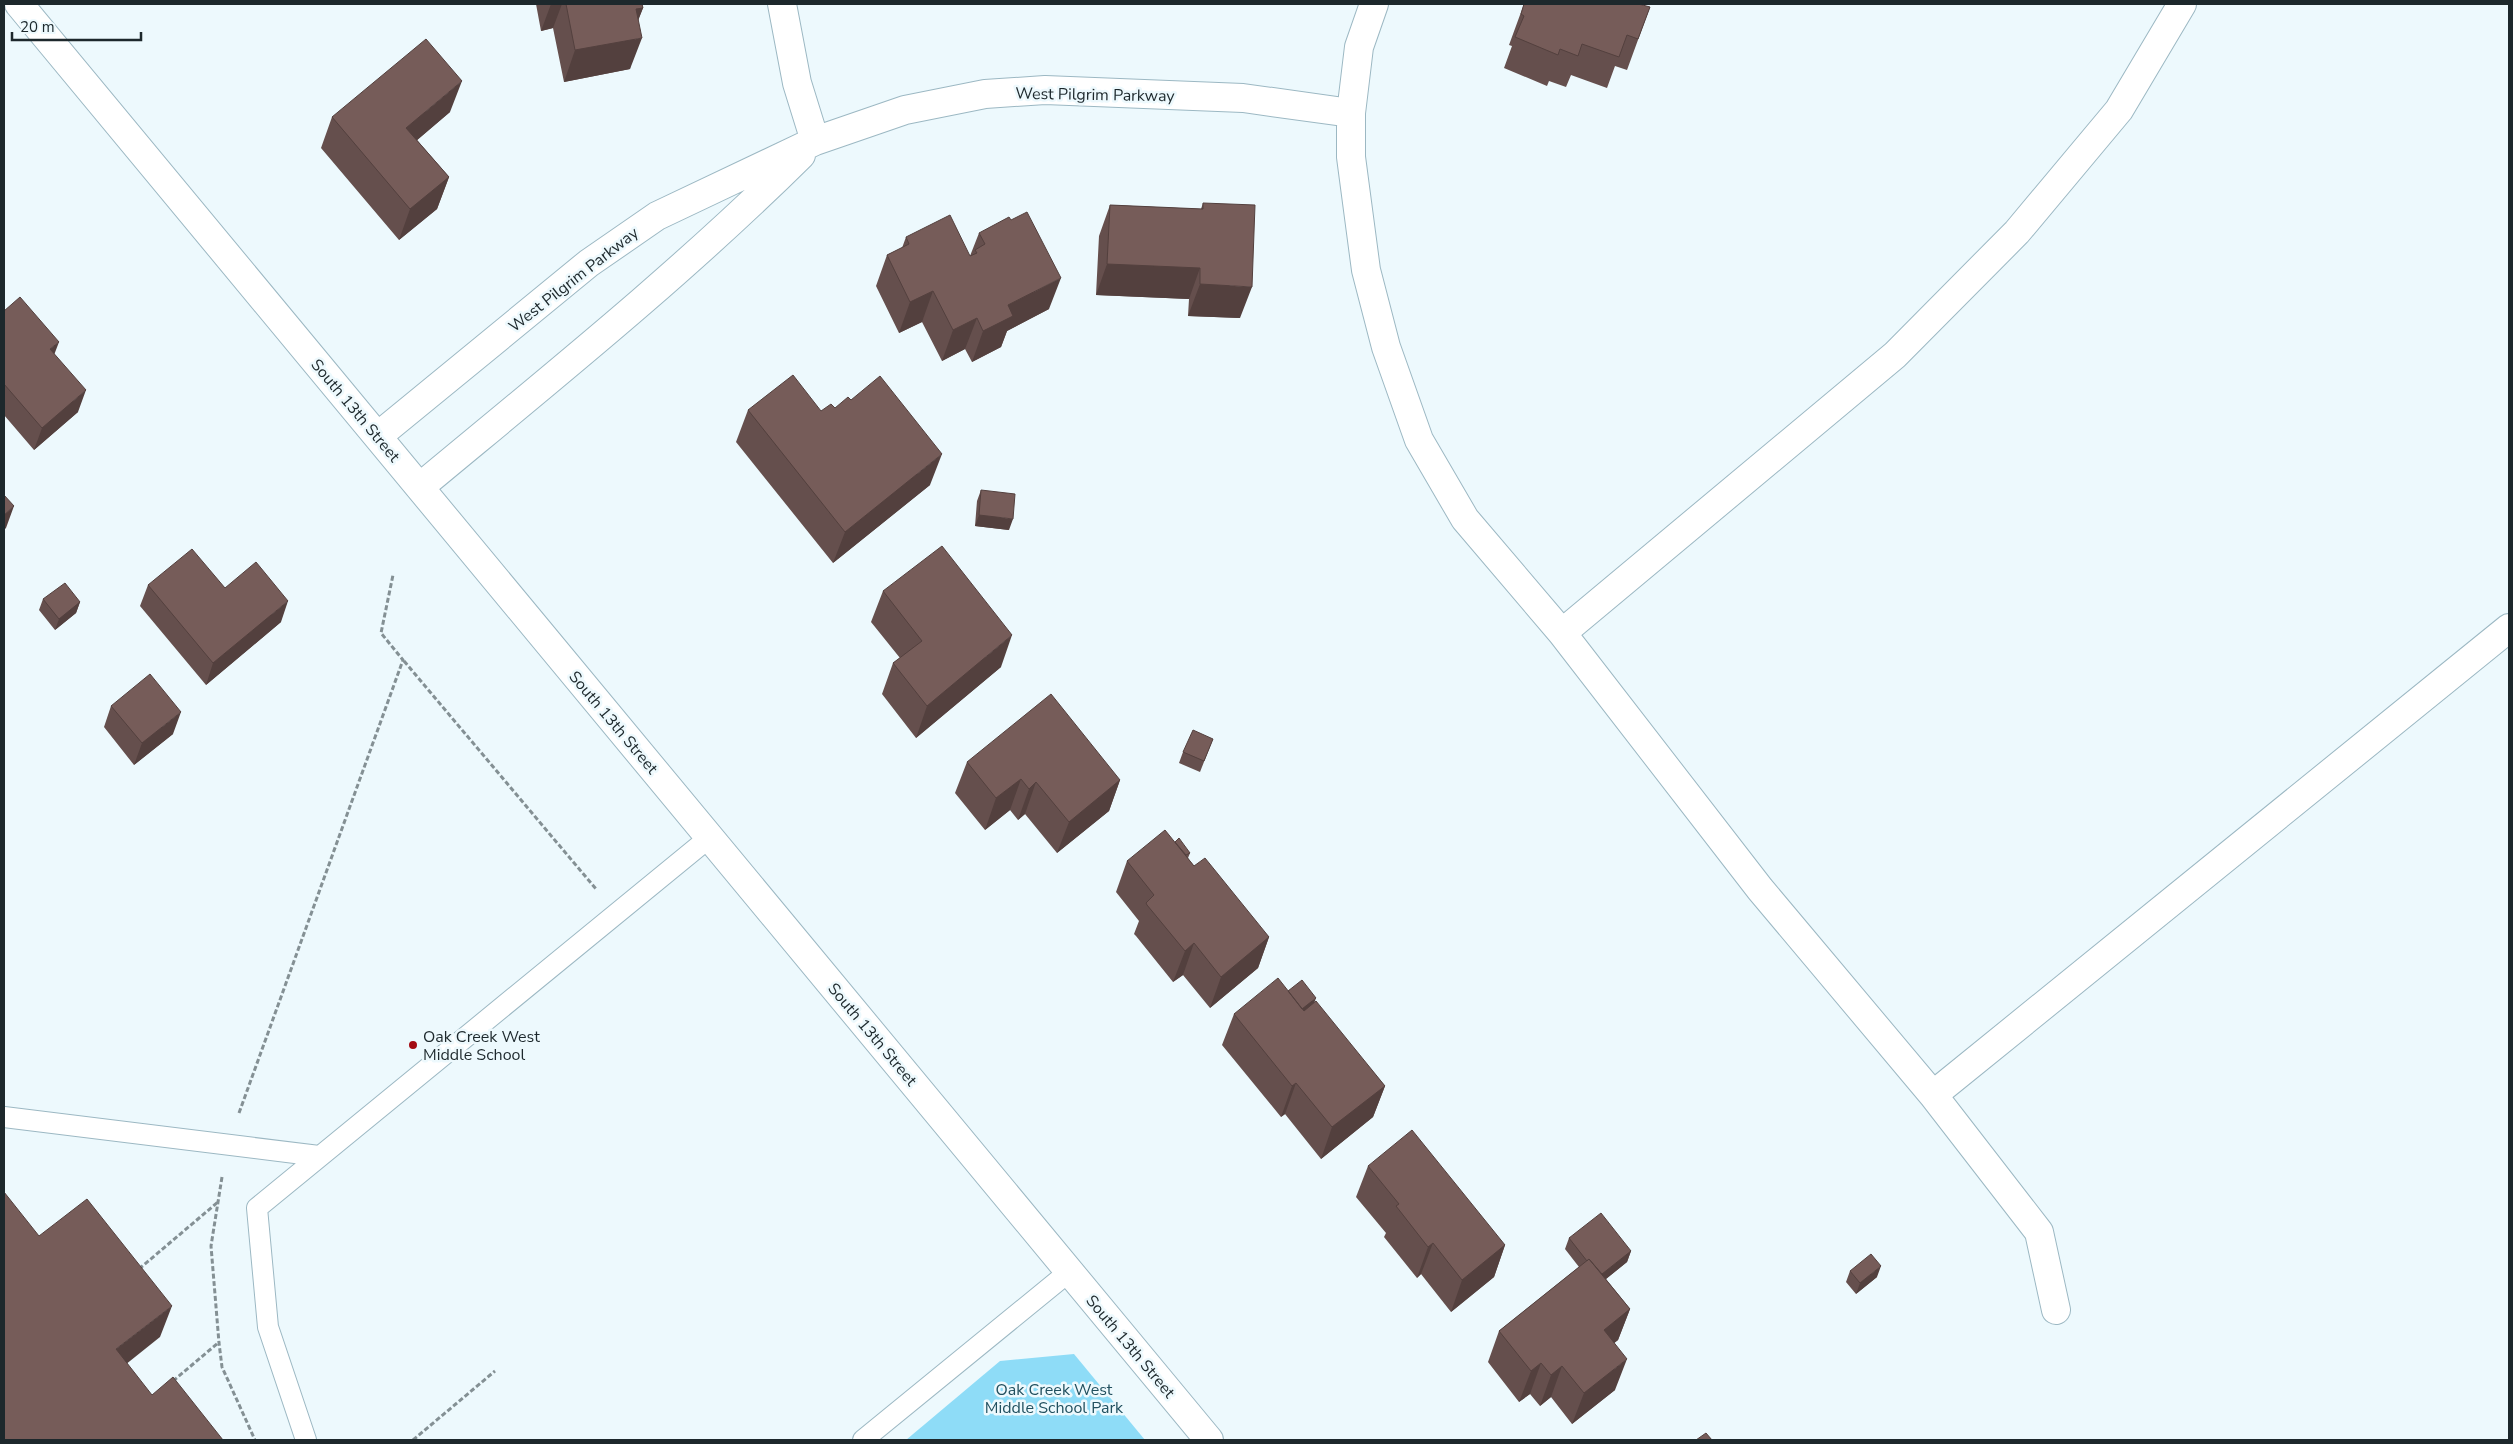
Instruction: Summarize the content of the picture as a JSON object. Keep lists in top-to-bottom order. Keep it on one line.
{"streets":{"street":["West Pilgrim Parkway","South 13th Street"]},"crossings":[["West Pilgrim Parkway","South 13th Street"]],"parks":["Oak Creek West Middle School Park"],"places":["Oak Creek West Middle School"],"scale_bar":"20 m"}
